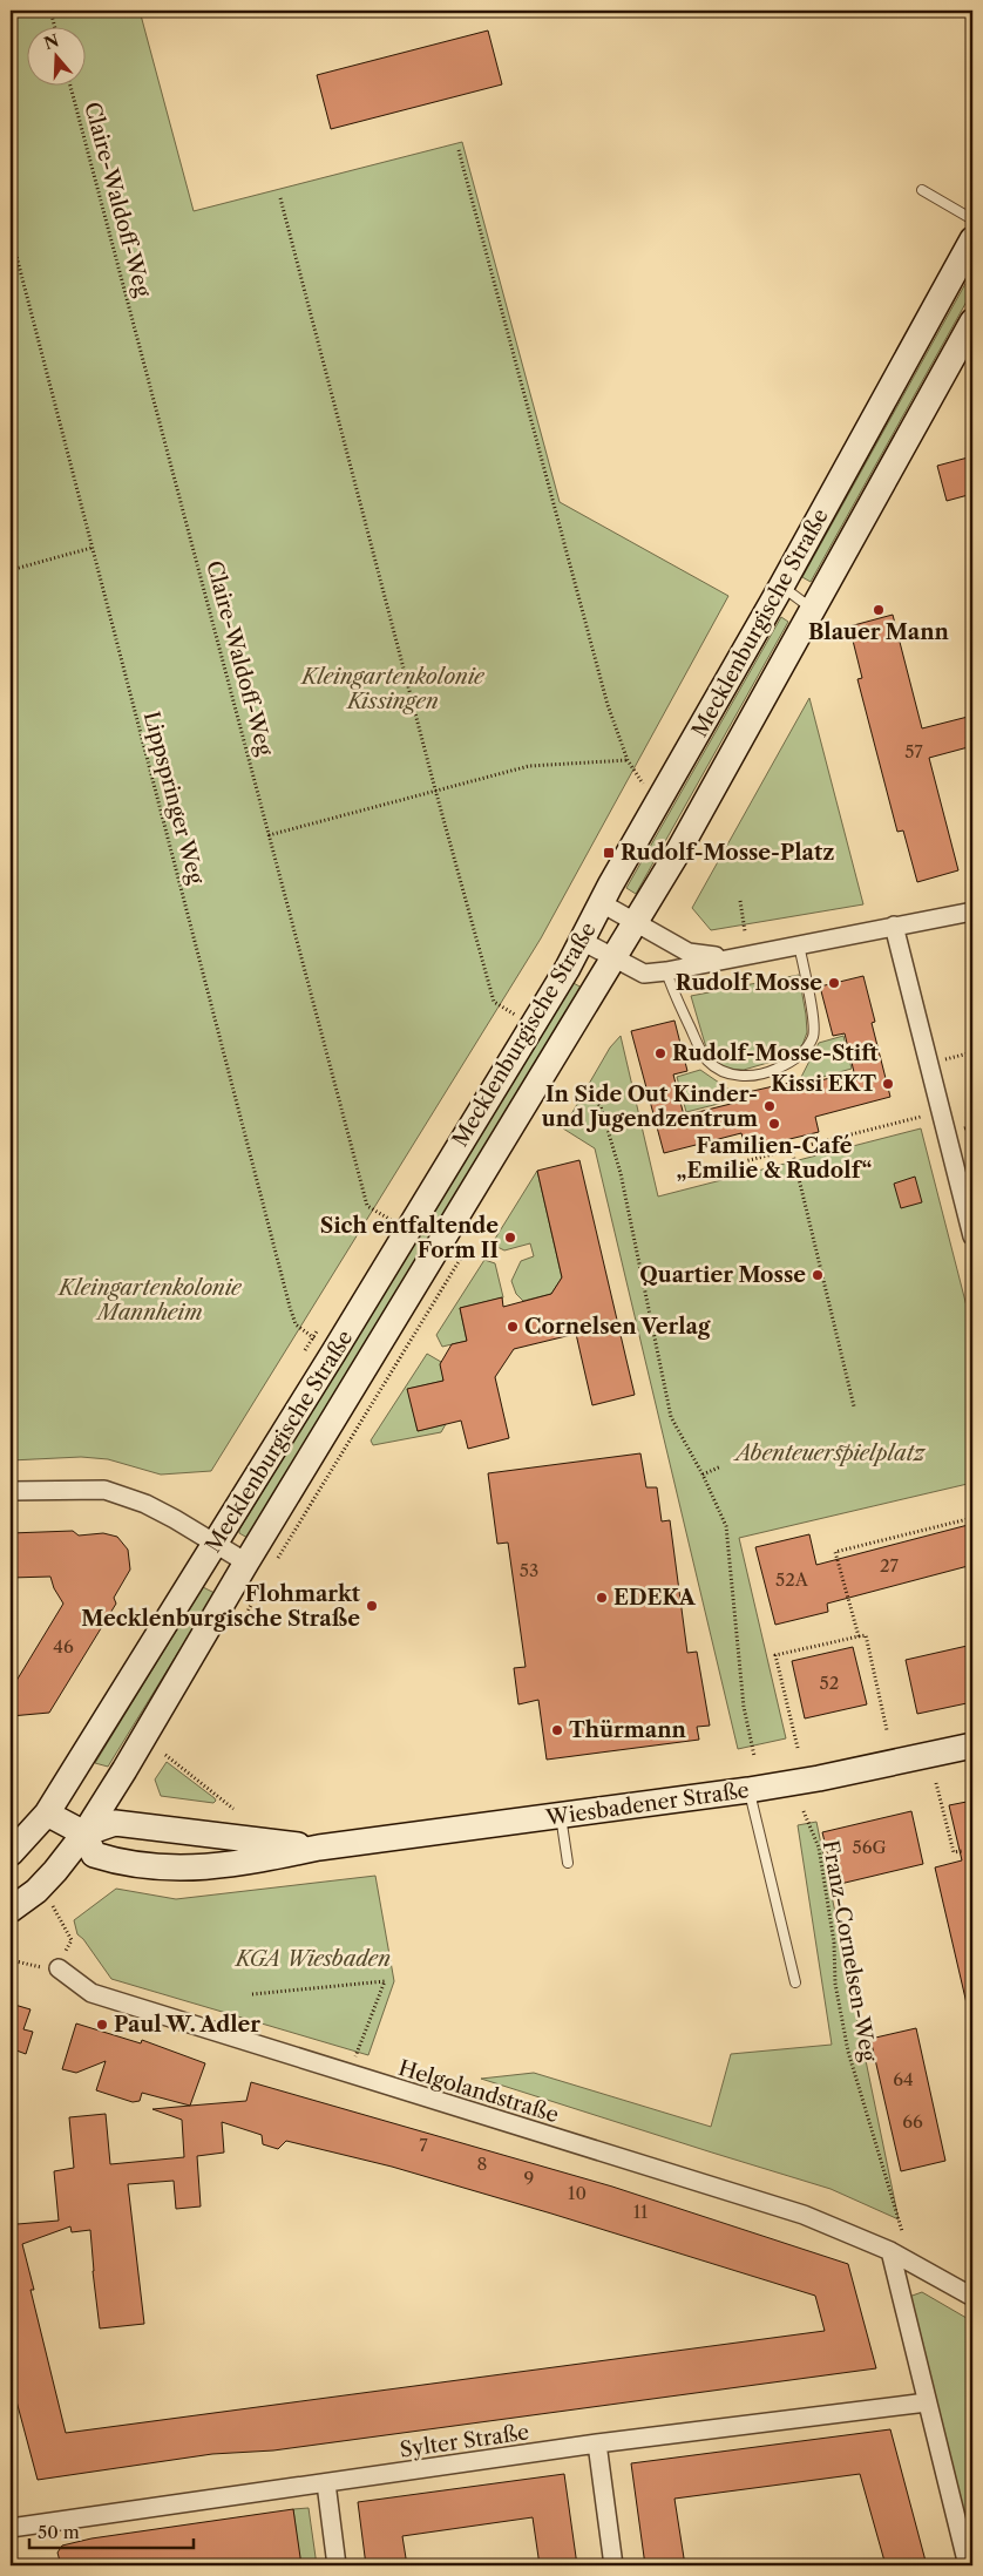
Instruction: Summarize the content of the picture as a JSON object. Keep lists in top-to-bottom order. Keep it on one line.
{"streets":{"main road":["Mecklenburgische Straße","Wiesbadener Straße"],"street":["Helgolandstraße","Sylter Straße"],"path":["Claire-Waldoff-Weg","Lippspringer Weg","Franz-Cornelsen-Weg"]},"crossings":[["Claire-Waldoff-Weg","Mecklenburgische Straße"],["Mecklenburgische Straße","Lippspringer Weg"],["Mecklenburgische Straße","Wiesbadener Straße"]],"parks":["Kleingartenkolonie Kissingen","Kleingartenkolonie Mannheim","Abenteuerspielplatz","KGA Wiesbaden"],"places":{"other":["Blauer Mann","Rudolf Mosse","Rudolf-Mosse-Stift","Kissi EKT","In Side Out Kinder- und Jugendzentrum","Familien-Café „Emilie & Rudolf“","Sich entfaltende Form II","Quartier Mosse","Cornelsen Verlag","EDEKA","Flohmarkt Mecklenburgische Straße","Thürmann","Paul W. Adler"],"transit":["Rudolf-Mosse-Platz"]},"house_numbers":["57","27","53","52A","46","52","56G","64","66","7","8","9","10","11"],"scale_bar":"50 m","north":"top"}
